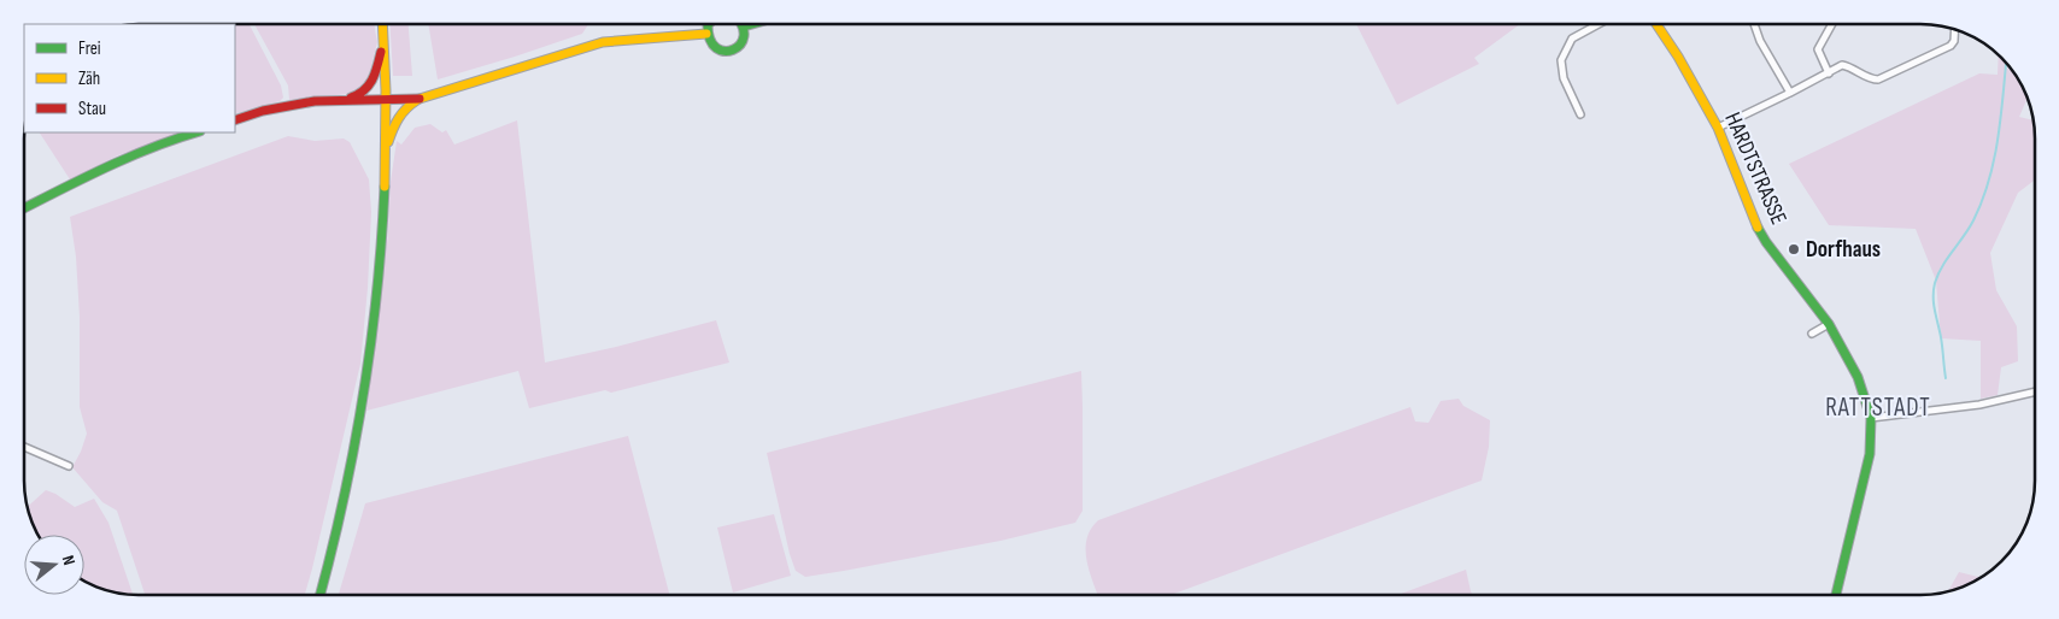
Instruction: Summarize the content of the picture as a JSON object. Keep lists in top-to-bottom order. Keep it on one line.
{"streets":{"street":["HARDTSTRASSE"]},"districts":["RATTSTADT"],"places":["Dorfhaus"],"legend":["Frei","Zäh","Stau"],"north":"right"}
